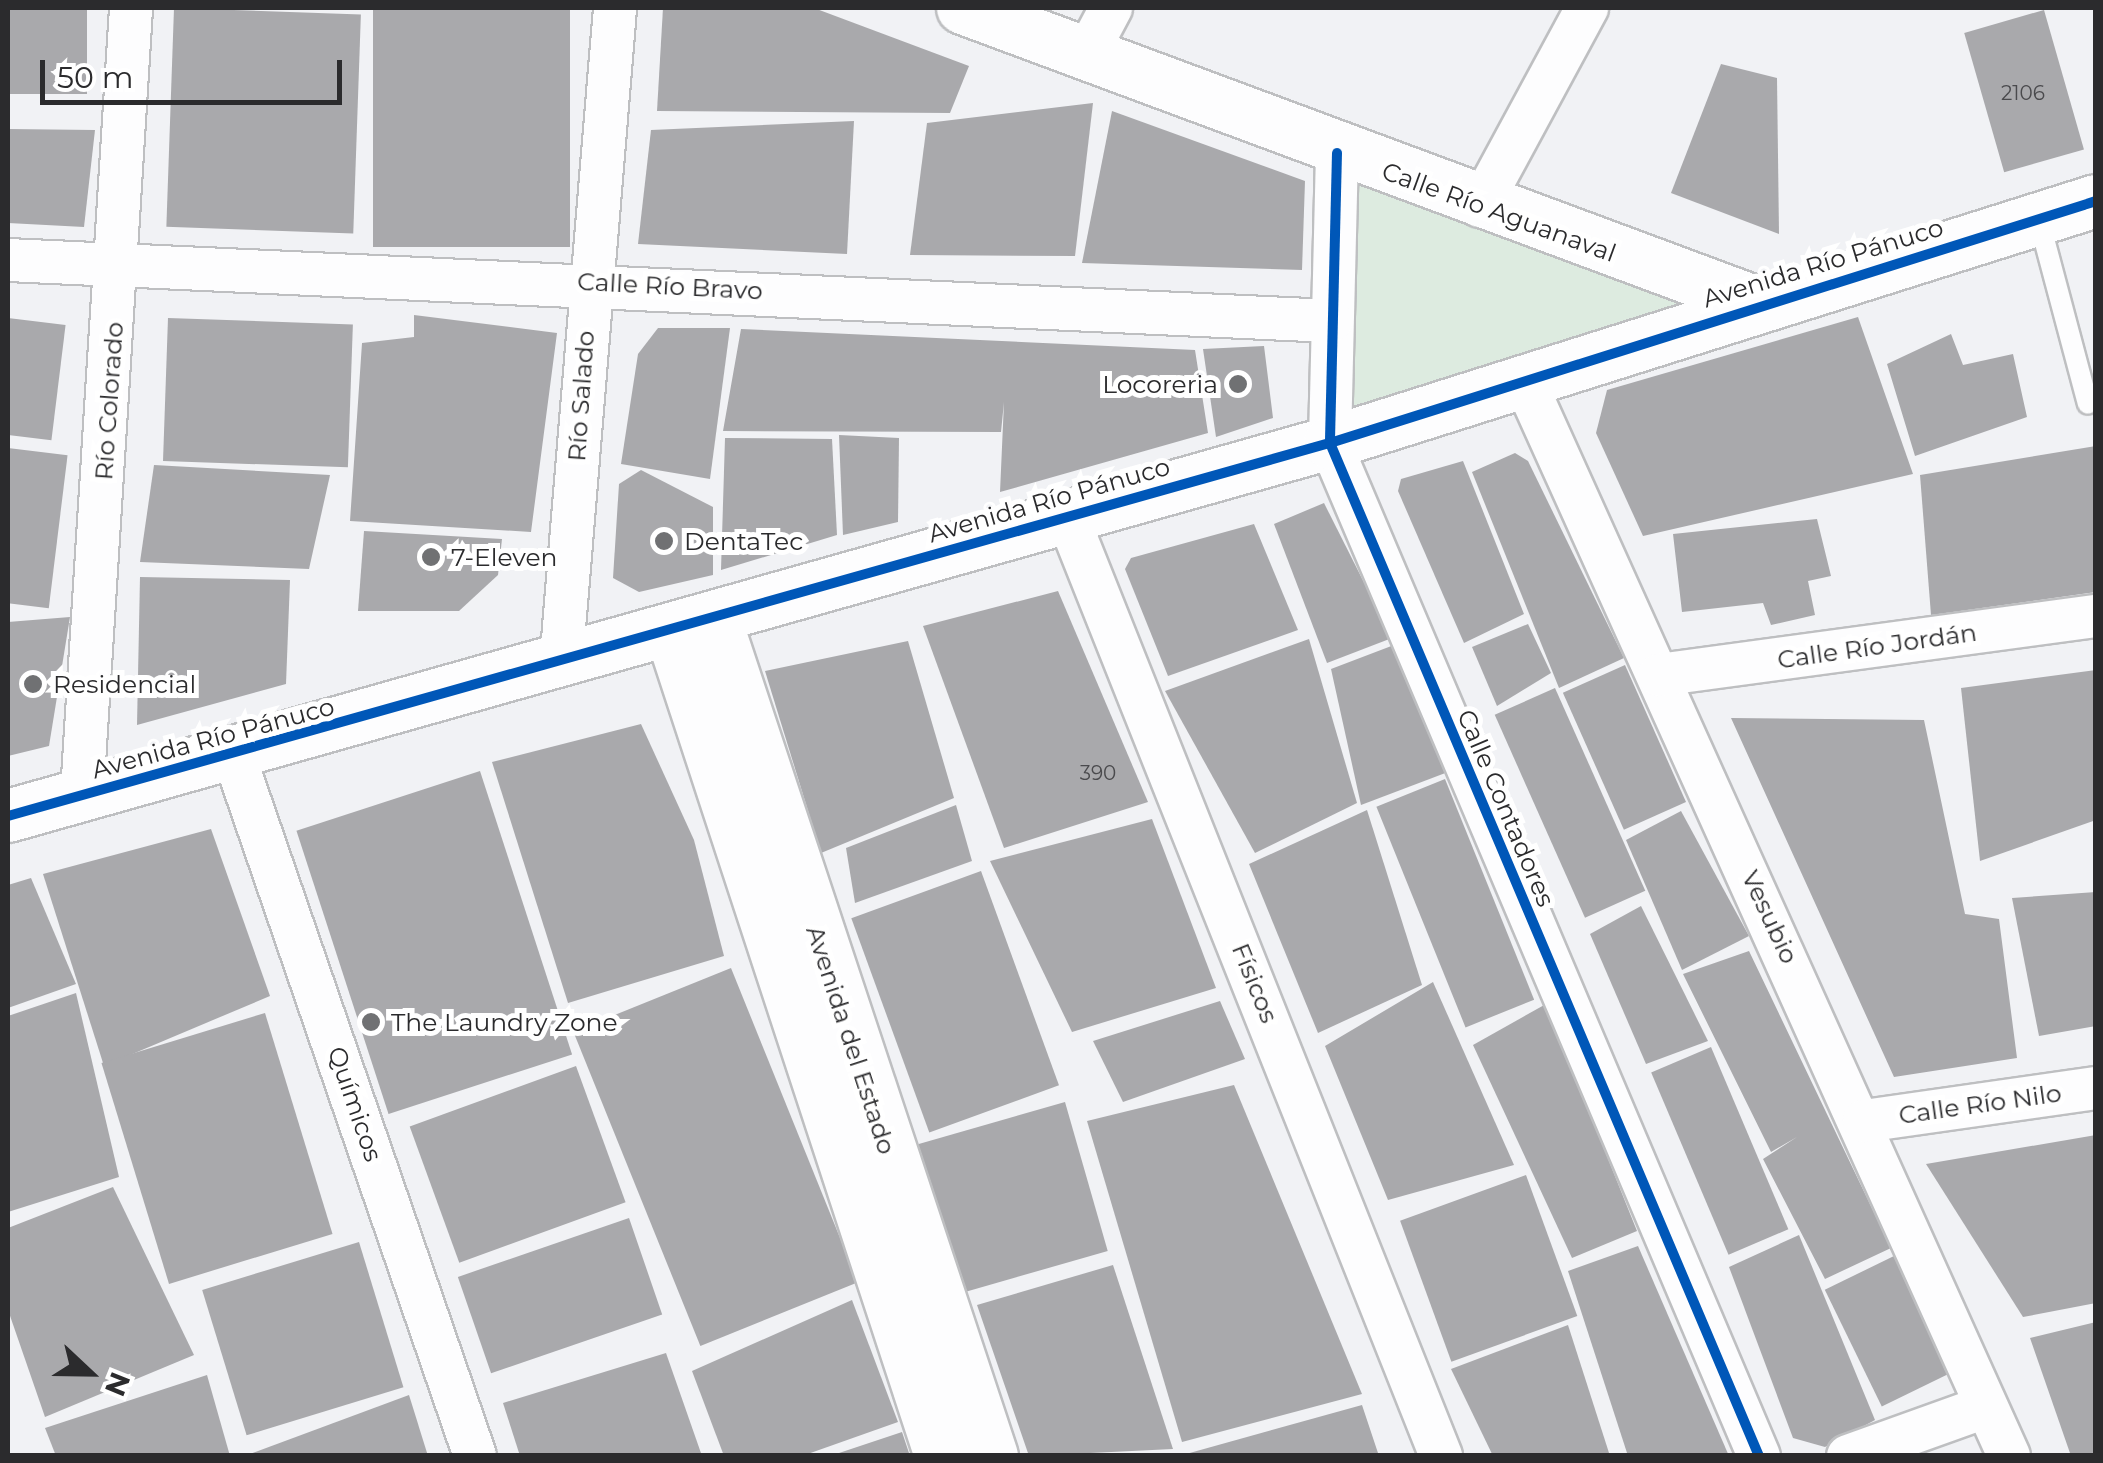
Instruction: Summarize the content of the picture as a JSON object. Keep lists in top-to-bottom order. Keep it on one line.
{"streets":{"street":["Calle Río Aguanaval","Avenida Río Pánuco","Calle Río Bravo","Río Salado","Río Colorado","Calle Río Jordán","Calle Contadores","Vesubio","Físicos","Avenida del Estado","Químicos","Calle Río Nilo"]},"crossings":[["Calle Río Aguanaval","Avenida Río Pánuco"],["Calle Río Aguanaval","Calle Contadores"],["Avenida Río Pánuco","Río Salado"],["Avenida Río Pánuco","Río Colorado"],["Avenida Río Pánuco","Calle Contadores"],["Avenida Río Pánuco","Vesubio"],["Avenida Río Pánuco","Físicos"],["Avenida Río Pánuco","Avenida del Estado"],["Avenida Río Pánuco","Químicos"],["Calle Río Bravo","Río Salado"],["Calle Río Bravo","Río Colorado"],["Calle Río Bravo","Calle Contadores"],["Calle Río Jordán","Vesubio"],["Vesubio","Calle Río Nilo"]],"places":["Locoreria","DentaTec","7-Eleven","Residencial","The Laundry Zone"],"house_numbers":["2106","390"],"scale_bar":"50 m","north":"right"}
